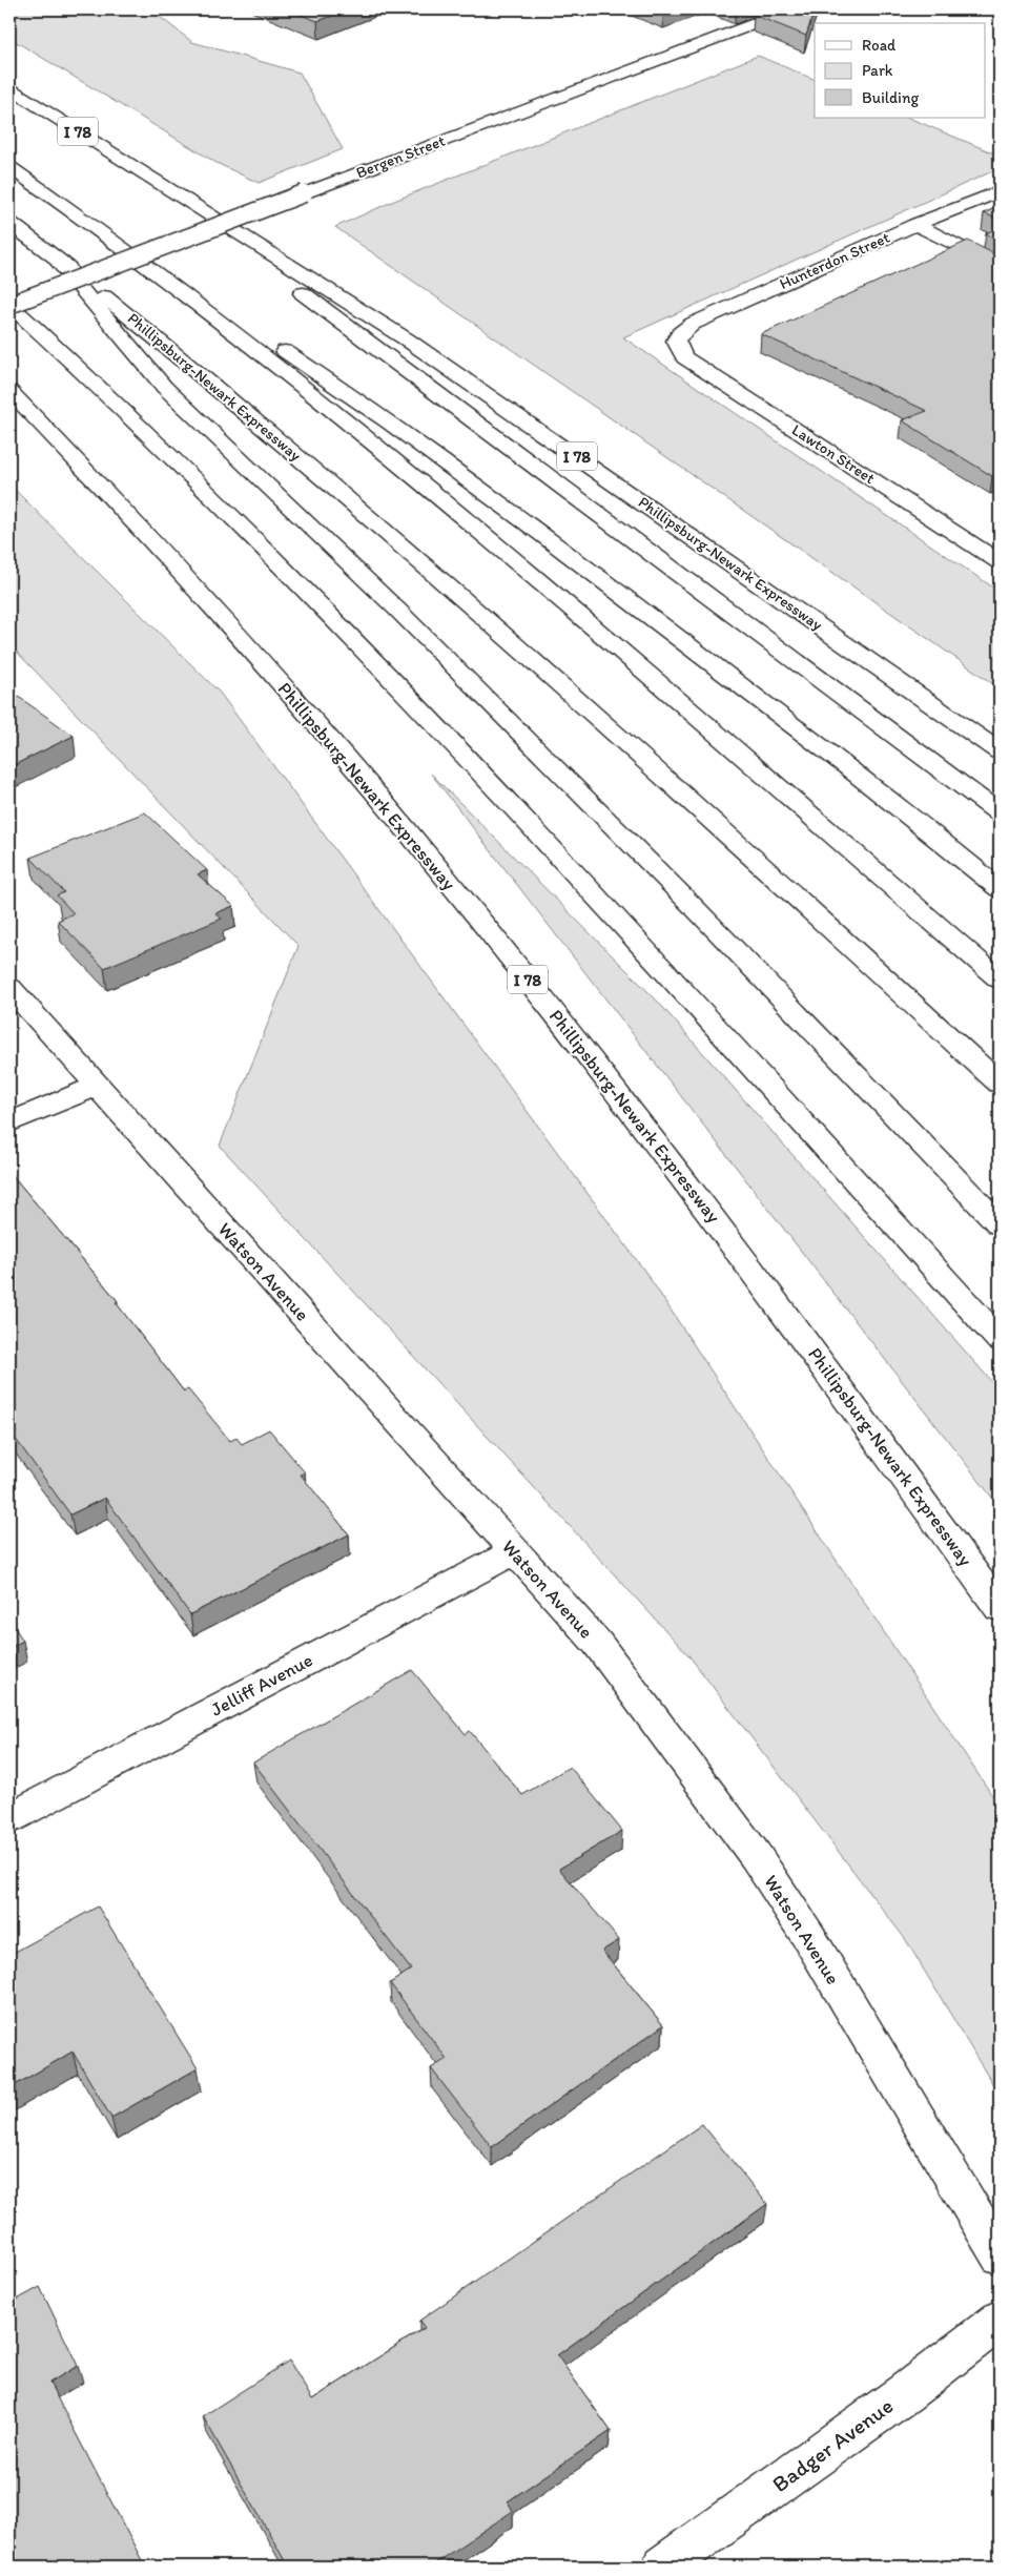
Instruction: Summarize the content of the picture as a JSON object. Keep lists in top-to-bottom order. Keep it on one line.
{"streets":{"main road":["I 78","Bergen Street","Hunterdon Street","Phillipsburg-Newark Expressway","Lawton Street","Watson Avenue","Jelliff Avenue","Badger Avenue"]},"crossings":[["Hunterdon Street","Lawton Street"],["Watson Avenue","Jelliff Avenue"]],"legend":["Road","Park","Building"]}
